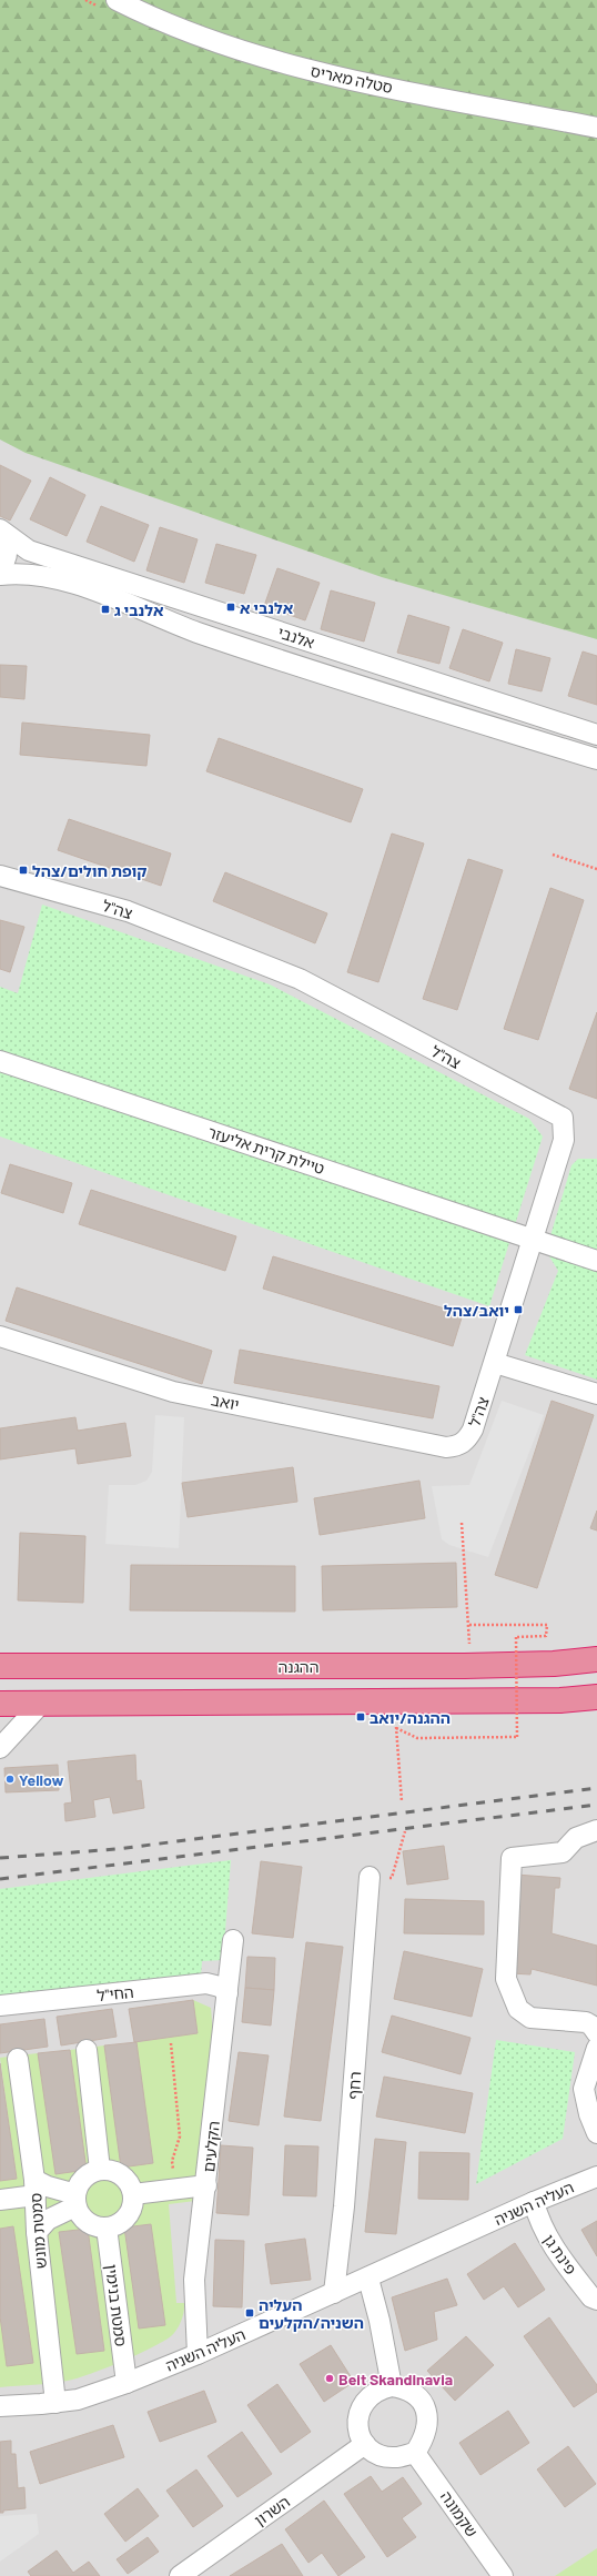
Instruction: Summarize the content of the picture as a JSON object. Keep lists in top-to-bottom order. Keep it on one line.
{"streets":{"highway":["ההגנה"],"street":["סטלה מאריס","אלנבי","צה\"ל","טיילת קרית אליעזר","יואב","החי\"ל","רחף","הקלעים","העליה השניה","סמטת מונש","פינת גן","סמטת בנימין","השרון","שקמונה"]},"crossings":[["צה\"ל","טיילת קרית אליעזר"],["צה\"ל","יואב"],["החי\"ל","הקלעים"],["רחף","העליה השניה"],["הקלעים","העליה השניה"],["העליה השניה","סמטת מונש"],["העליה השניה","פינת גן"],["העליה השניה","סמטת בנימין"],["השרון","שקמונה"]],"places":{"transit":["אלנבי א","אלנבי ג","קופת חולים/צהל","יואב/צהל","ההגנה/יואב","העליה השניה/הקלעים"],"other":["Yellow","Beit Skandinavia"]}}
